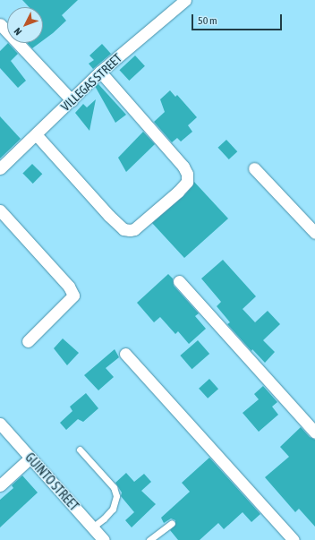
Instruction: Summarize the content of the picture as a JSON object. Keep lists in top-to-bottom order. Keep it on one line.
{"streets":{"street":["VILLEGAS STREET","GUINTO STREET"]},"scale_bar":"50 m","north":"bottom left"}
